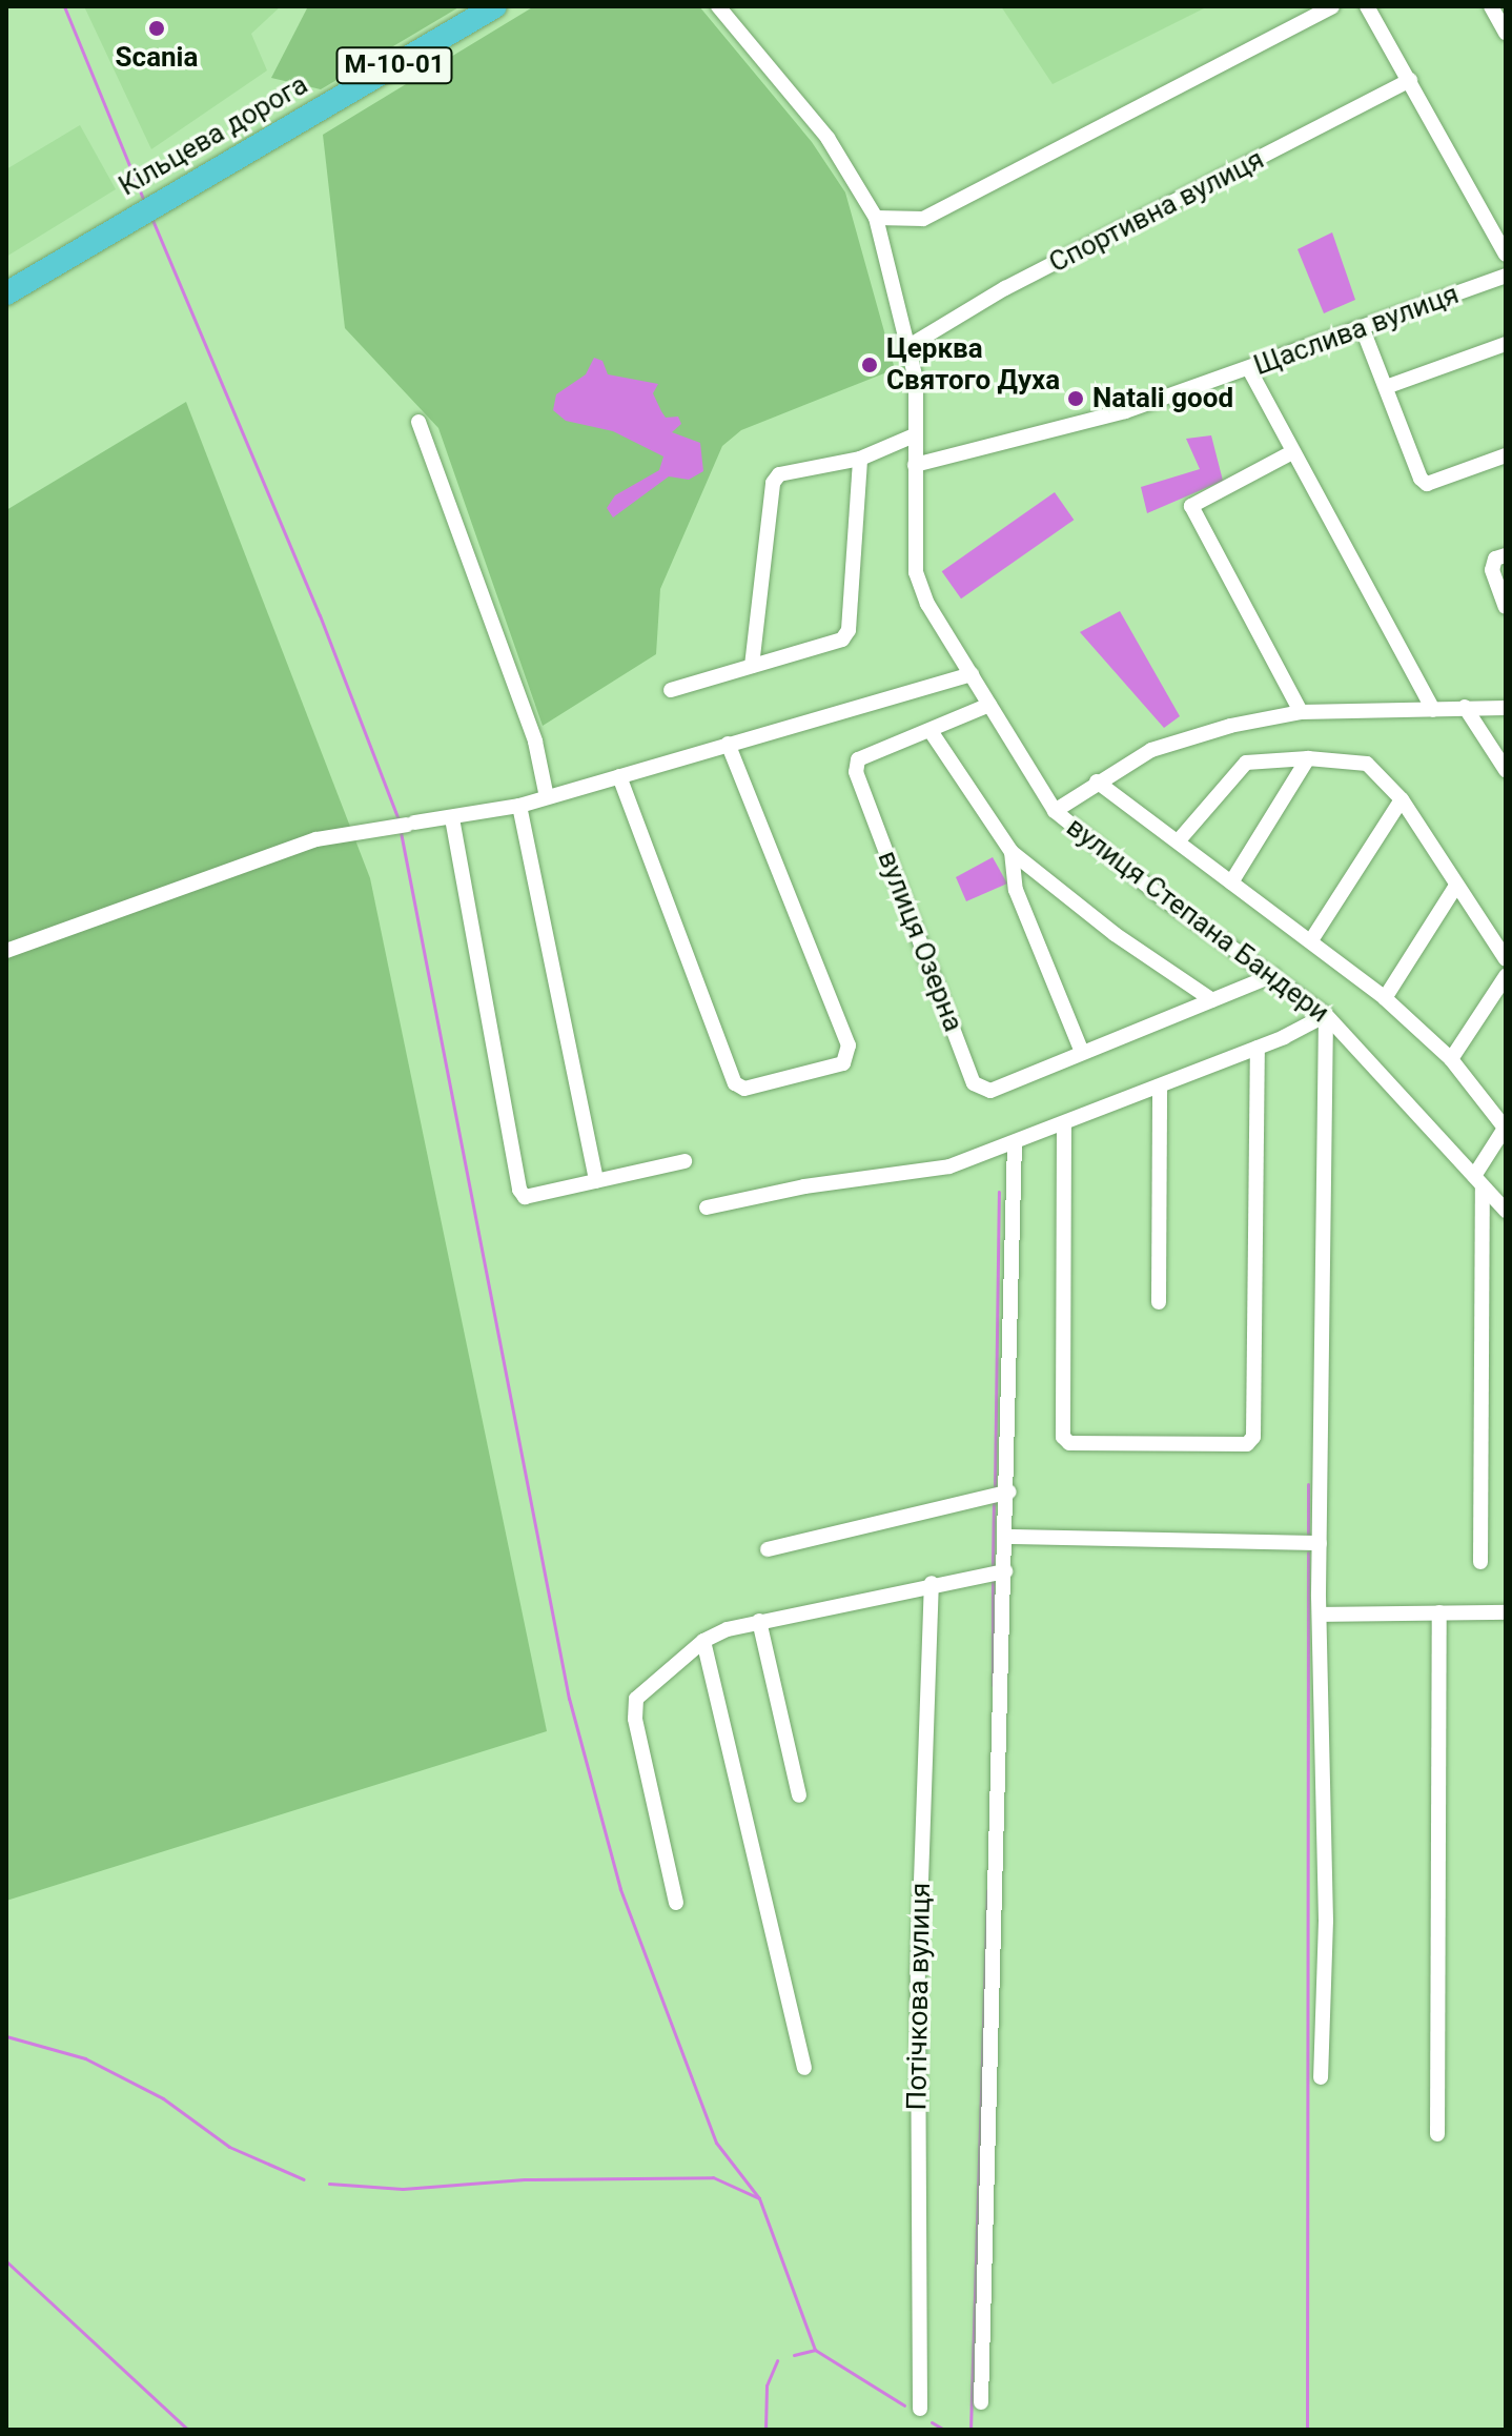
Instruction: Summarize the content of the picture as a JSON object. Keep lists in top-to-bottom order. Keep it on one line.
{"streets":{"highway":["М-10-01","Кільцева дорога"],"street":["Спортивна вулиця","Щаслива вулиця","вулиця Степана Бандери","вулиця Озерна","Потічкова вулиця"]},"crossings":[["Спортивна вулиця","вулиця Степана Бандери"],["Щаслива вулиця","вулиця Степана Бандери"],["вулиця Степана Бандери","вулиця Озерна"]],"places":["Scania","Церква Святого Духа","Natali good"]}
